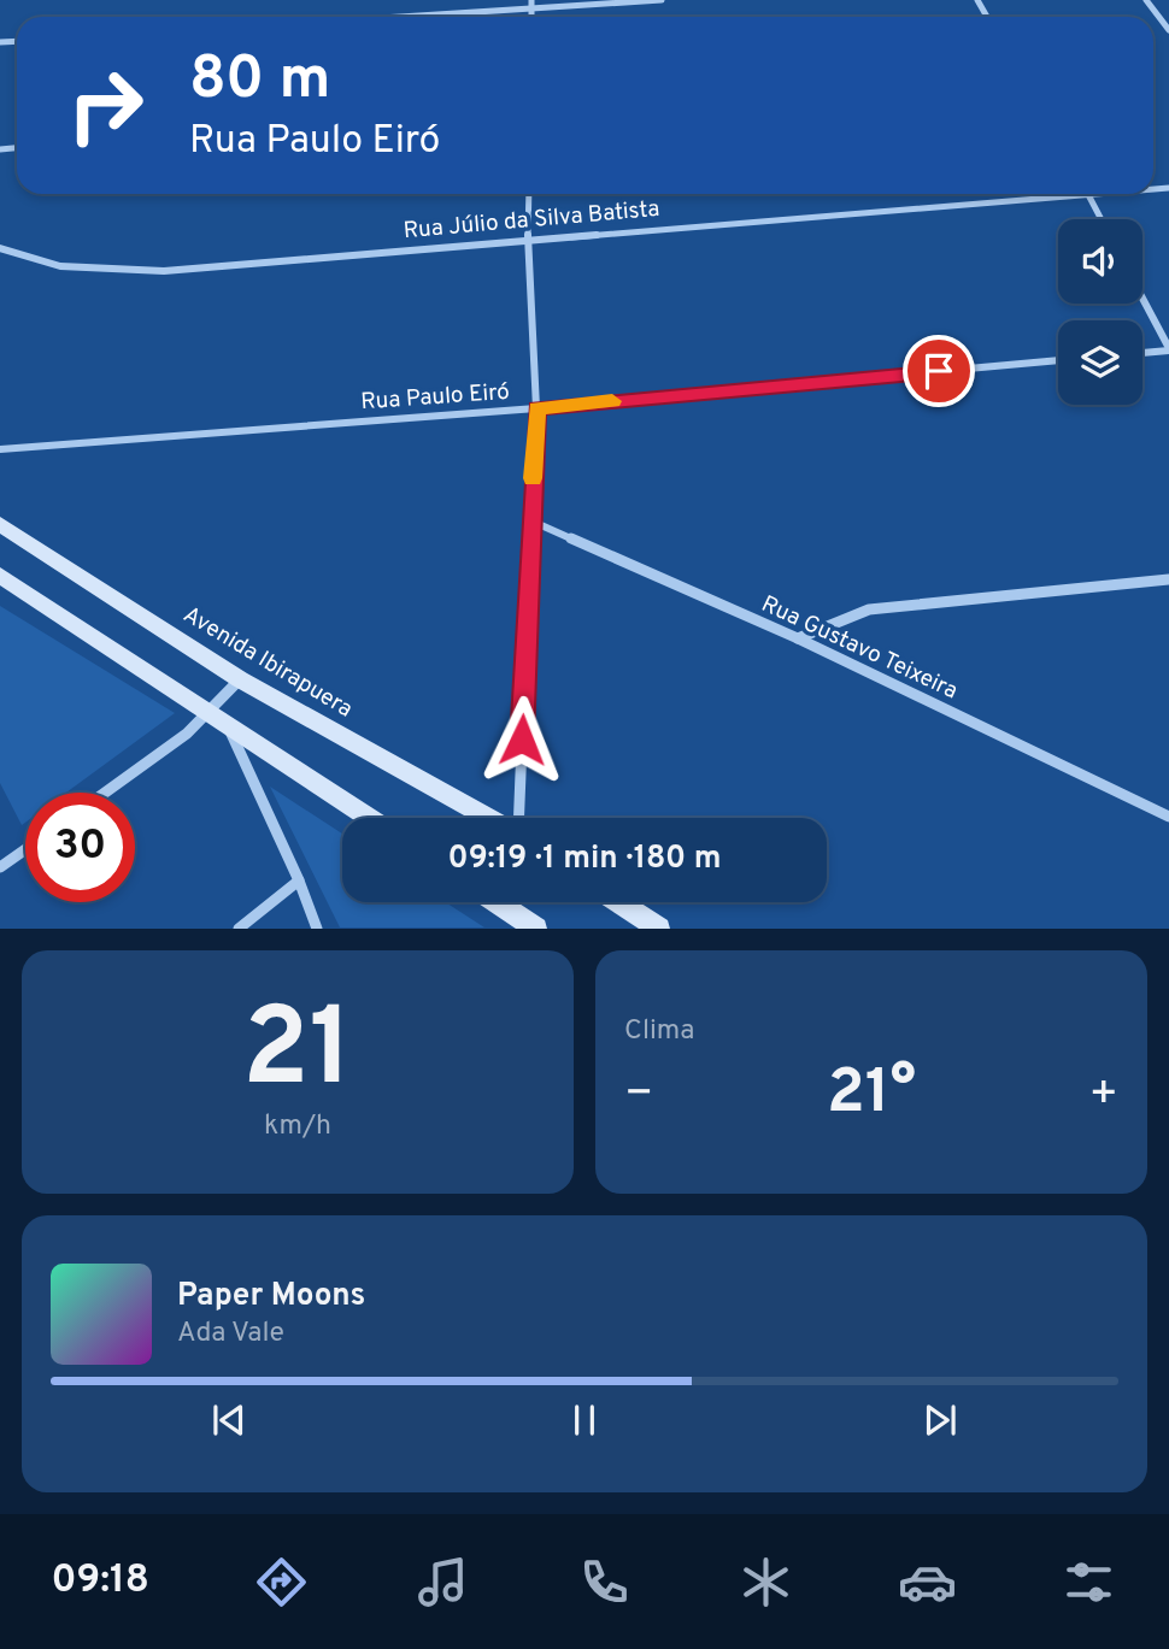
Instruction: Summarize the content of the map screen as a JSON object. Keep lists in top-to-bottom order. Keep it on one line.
{"streets":{"street":["Rua Júlio da Silva Batista","Rua Paulo Eiró","Rua Gustavo Teixeira","Avenida Ibirapuera"]},"page":{"turn":["80 m","Rua Paulo Eiró"],"limit":"30","trip":"09:19 · 1 min · 180 m","tile":[["21","km/h"],"Clima"],"heat":["−","21°","+"],"song":["Paper Moons","Ada Vale"],"tabs":"09:18"}}
